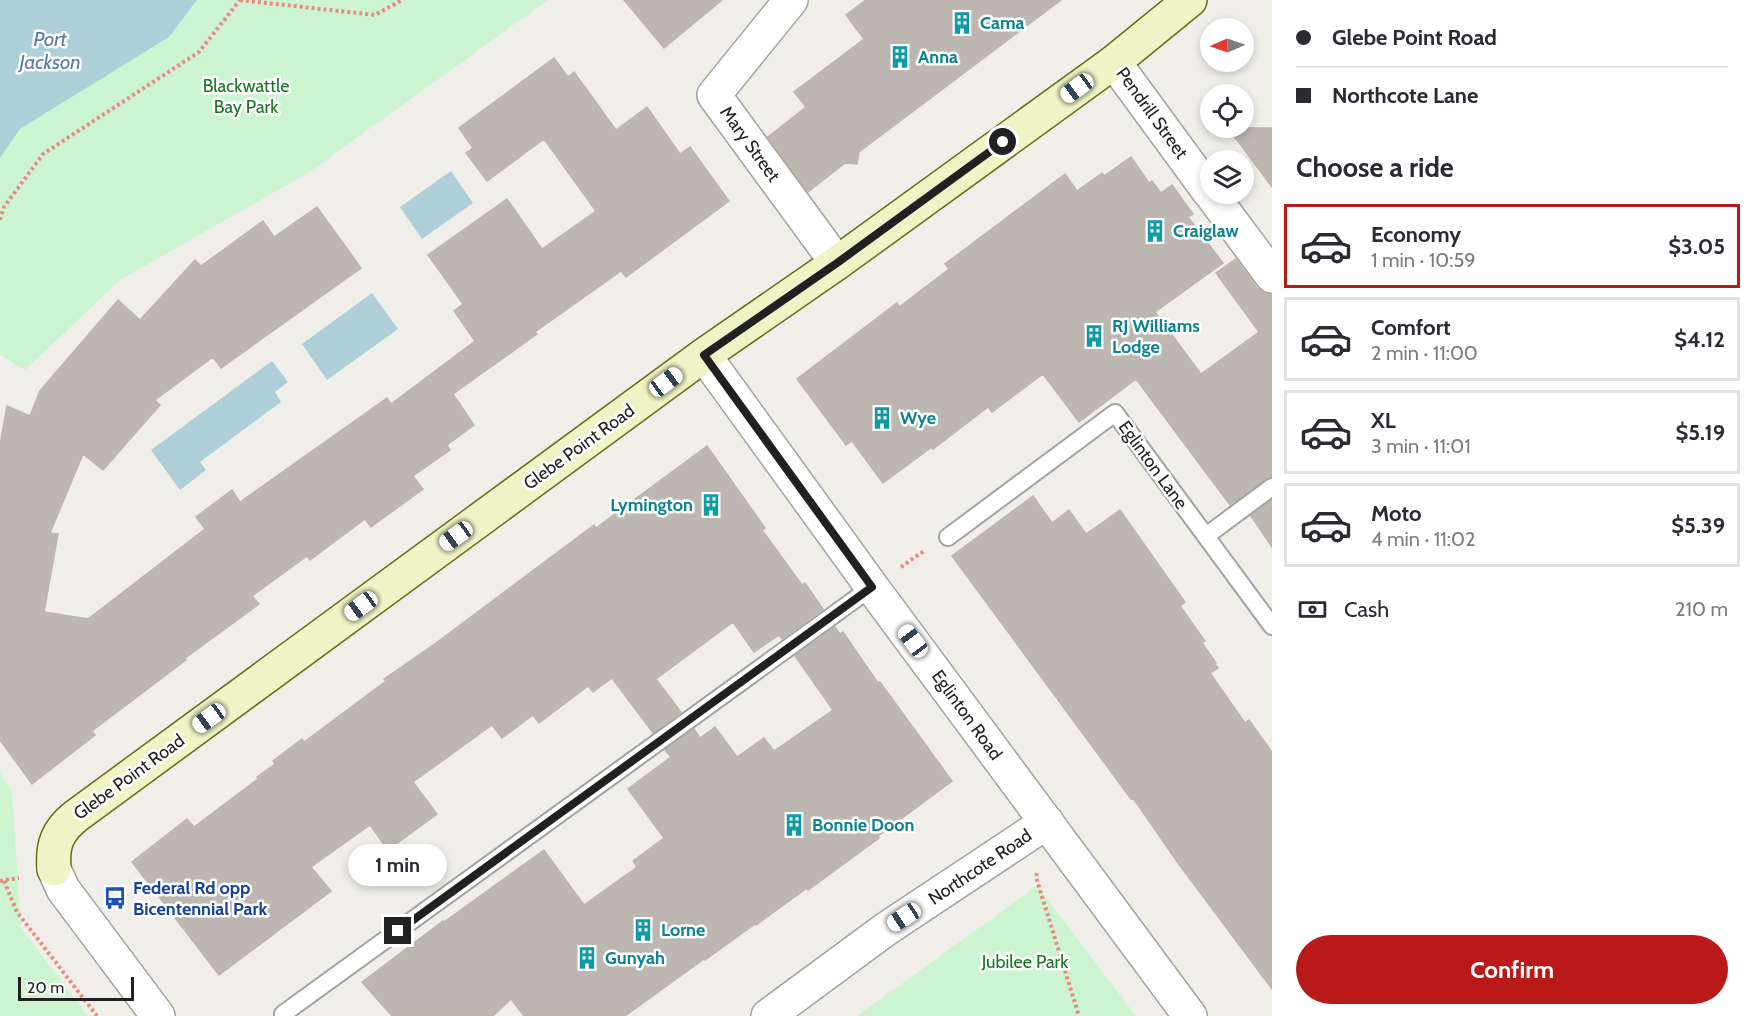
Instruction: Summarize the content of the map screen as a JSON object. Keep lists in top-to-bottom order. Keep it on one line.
{"streets":{"street":["Pendrill Street","Mary Street","Glebe Point Road","Eglinton Road","Northcote Road"],"lane":["Eglinton Lane"]},"crossings":[["Pendrill Street","Glebe Point Road"],["Mary Street","Glebe Point Road"],["Glebe Point Road","Eglinton Road"],["Eglinton Road","Northcote Road"]],"water":["Port Jackson"],"parks":["Blackwattle Bay Park","Jubilee Park"],"places":{"building":["Cama","Anna","Craiglaw","RJ Williams Lodge","Wye","Lymington","Bonnie Doon","Lorne","Gunyah"],"bus stop":["Federal Rd opp Bicentennial Park"]},"scale_bar":"20 m","north":"left","page":{"banner":["Glebe Point Road","Northcote Lane"],"heading":"Choose a ride","list":[{"name":"Economy","note":"1 min · 10:59","value":"$3.05"},{"name":"Comfort","note":"2 min · 11:00","value":"$4.12"},{"name":"XL","note":"3 min · 11:01","value":"$5.19"},{"name":"Moto","note":"4 min · 11:02","value":"$5.39"}],"pay":["Cash","210 m"],"bubble":"1 min","buttons":"Confirm","scale":"20 m"}}
